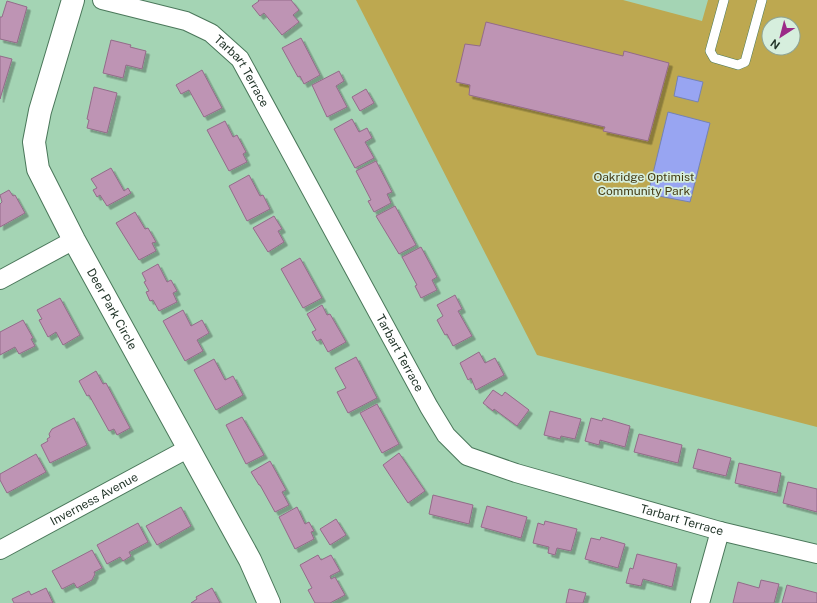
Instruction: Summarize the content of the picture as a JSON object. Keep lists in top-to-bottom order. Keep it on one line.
{"streets":{"street":["Tarbart Terrace","Deer Park Circle","Inverness Avenue"]},"crossings":[["Deer Park Circle","Inverness Avenue"]],"parks":["Oakridge Optimist Community Park"],"north":"bottom left"}
